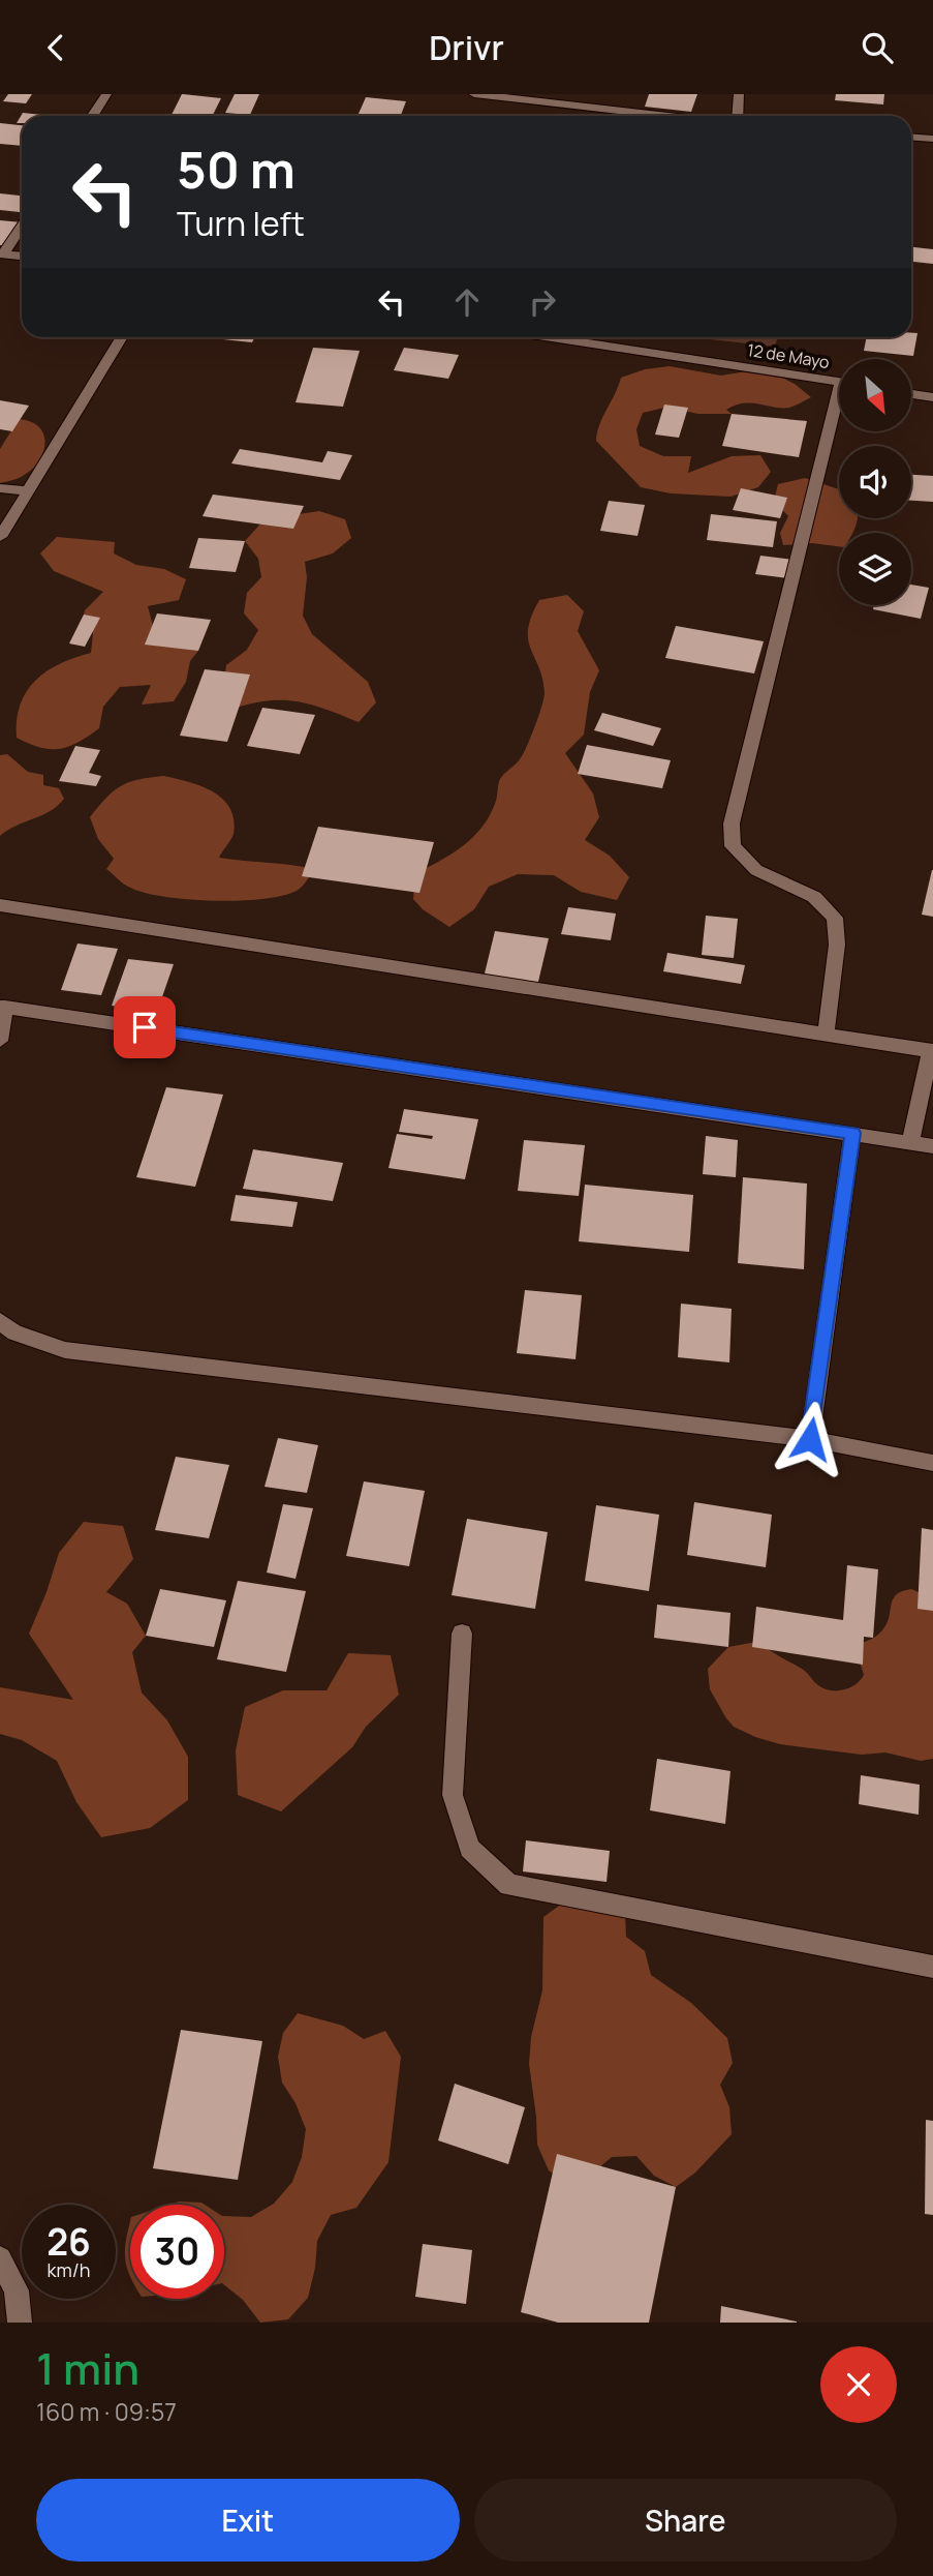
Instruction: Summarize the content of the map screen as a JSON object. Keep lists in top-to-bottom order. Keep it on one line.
{"streets":{"street":["12 de Mayo"]},"north":"bottom right","page":{"header":"Drivr","turn":["50 m","Turn left"],"speed":"26 km/h","limit":"30","heading":["1 min","160 m · 09:57"],"buttons":["Exit","Share"]}}
